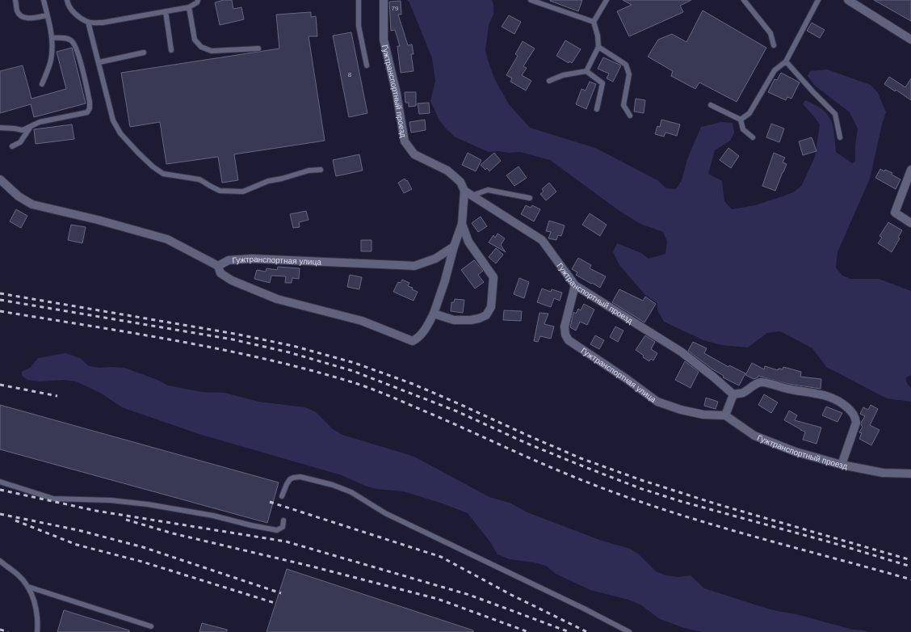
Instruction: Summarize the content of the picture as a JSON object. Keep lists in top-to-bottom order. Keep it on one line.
{"streets":{"street":["Гужтранспортный проезд","Гужтранспортная улица"]},"crossings":[["Гужтранспортный проезд","Гужтранспортная улица"]],"house_numbers":["79","8"]}
